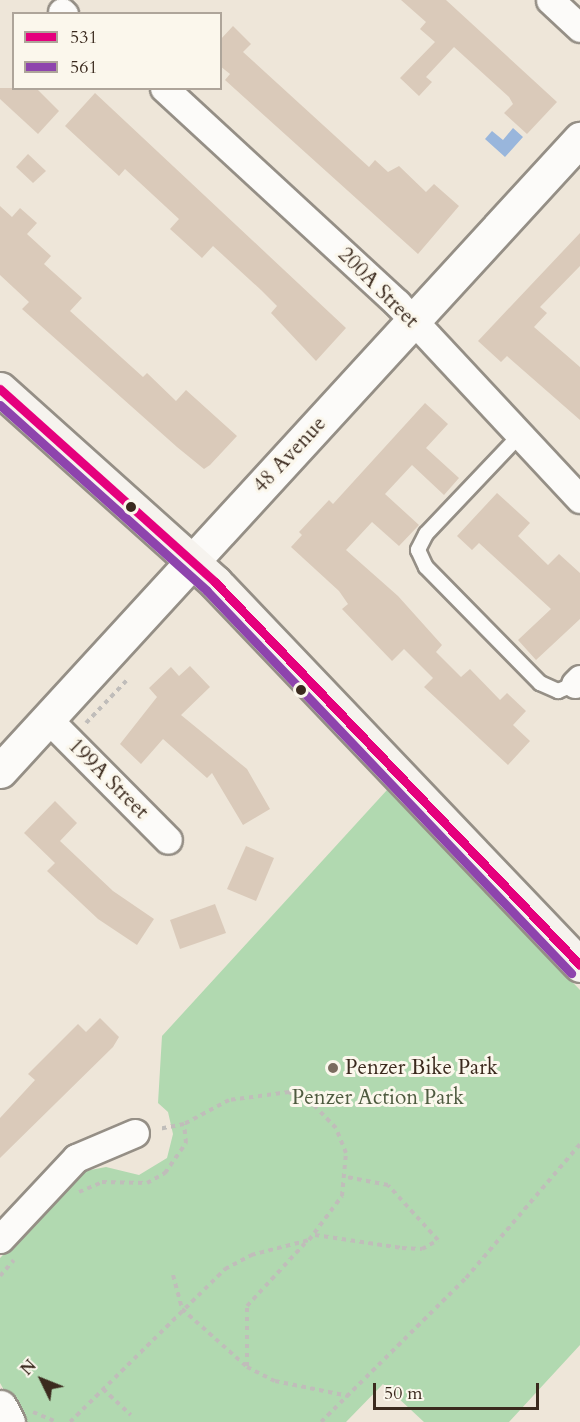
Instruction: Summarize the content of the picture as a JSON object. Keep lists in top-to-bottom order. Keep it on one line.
{"streets":{"street":["200A Street","48 Avenue","199A Street"]},"crossings":[["200A Street","48 Avenue"],["48 Avenue","199A Street"]],"parks":["Penzer Action Park"],"places":["Penzer Bike Park"],"lines":["transit line 531","transit line 561"],"legend":["531","561"],"scale_bar":"50 m","north":"top left"}
